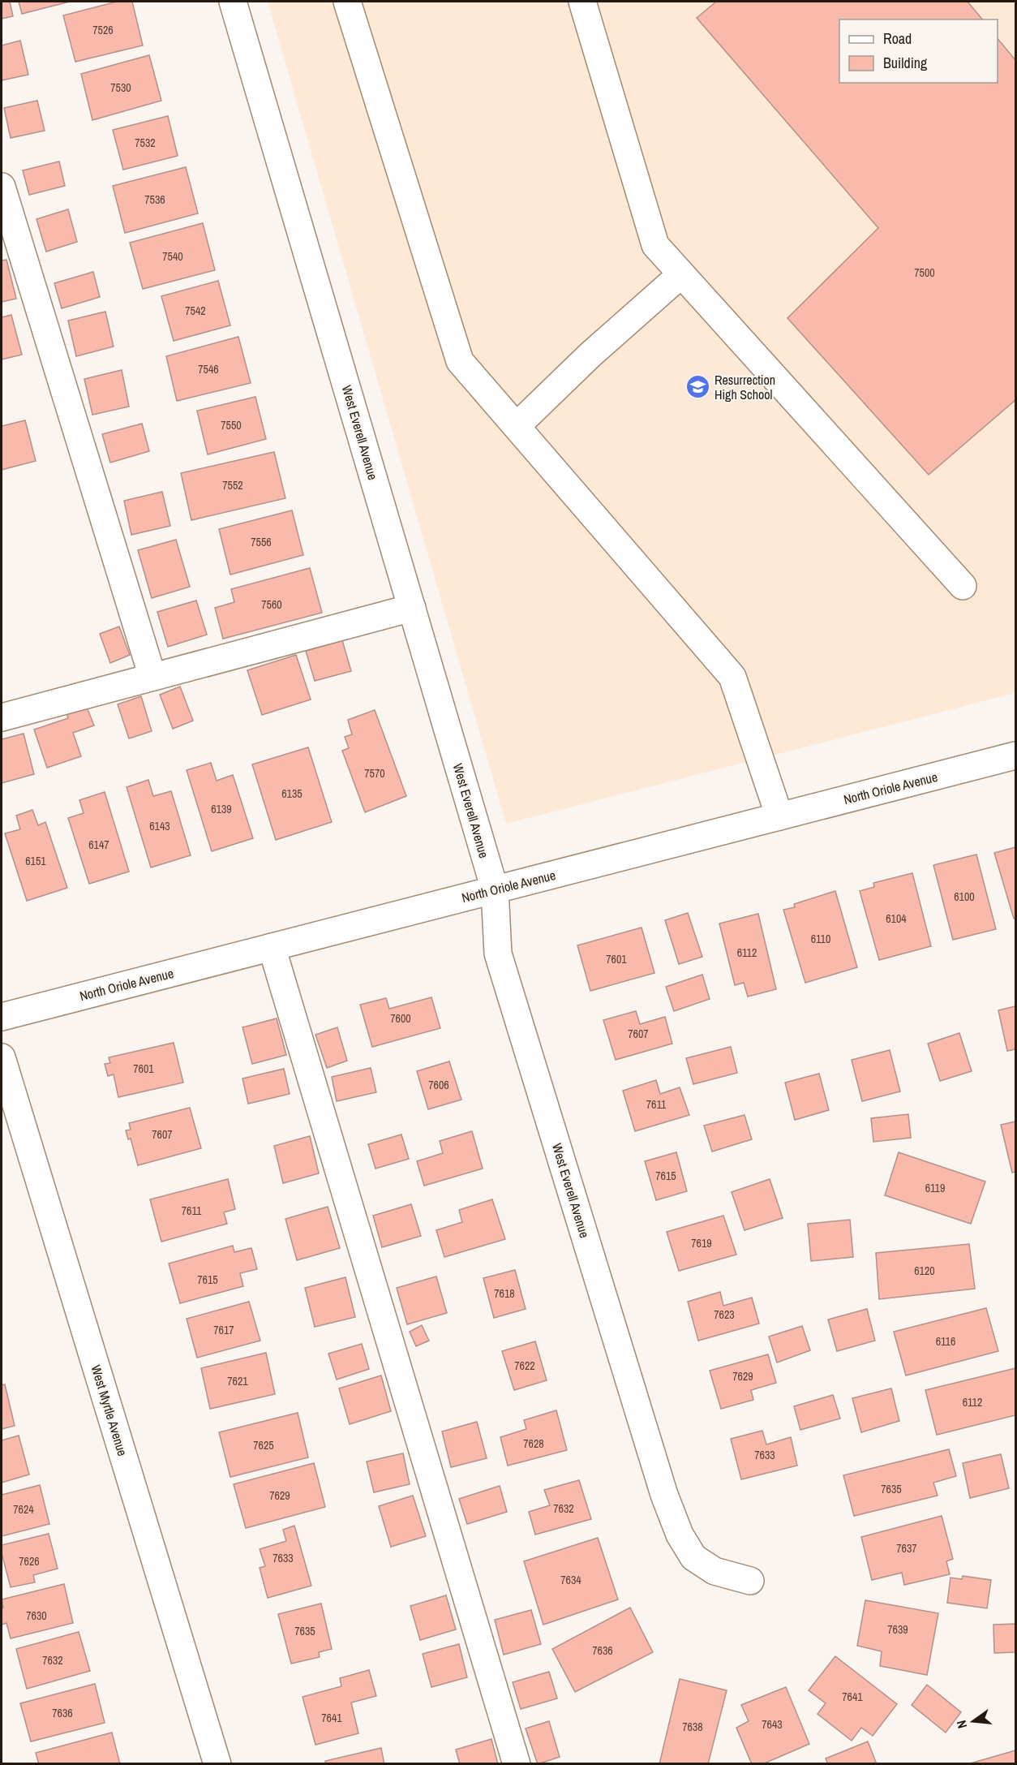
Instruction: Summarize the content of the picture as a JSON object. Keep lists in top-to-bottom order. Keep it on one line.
{"streets":{"street":["West Everell Avenue","North Oriole Avenue","West Myrtle Avenue"]},"crossings":[["West Everell Avenue","North Oriole Avenue"]],"places":{"school or university":["Resurrection High School"]},"house_numbers":["7526","7530","7532","7536","7540","7500","7542","7546","7550","7552","7556","7560","7570","6135","6139","6143","6147","6151","6100","6104","6110","6112","7601","7600","7607","7601","7606","7611","7607","7615","6119","7611","7619","6120","7615","7618","7623","7617","6116","7622","7629","7621","6112","7628","7625","7633","7635","7629","7632","7624","7637","7633","7626","7634","7630","7639","7635","7636","7632","7641","7636","7641","7643","7638"],"legend":["Road","Building"],"north":"left"}
